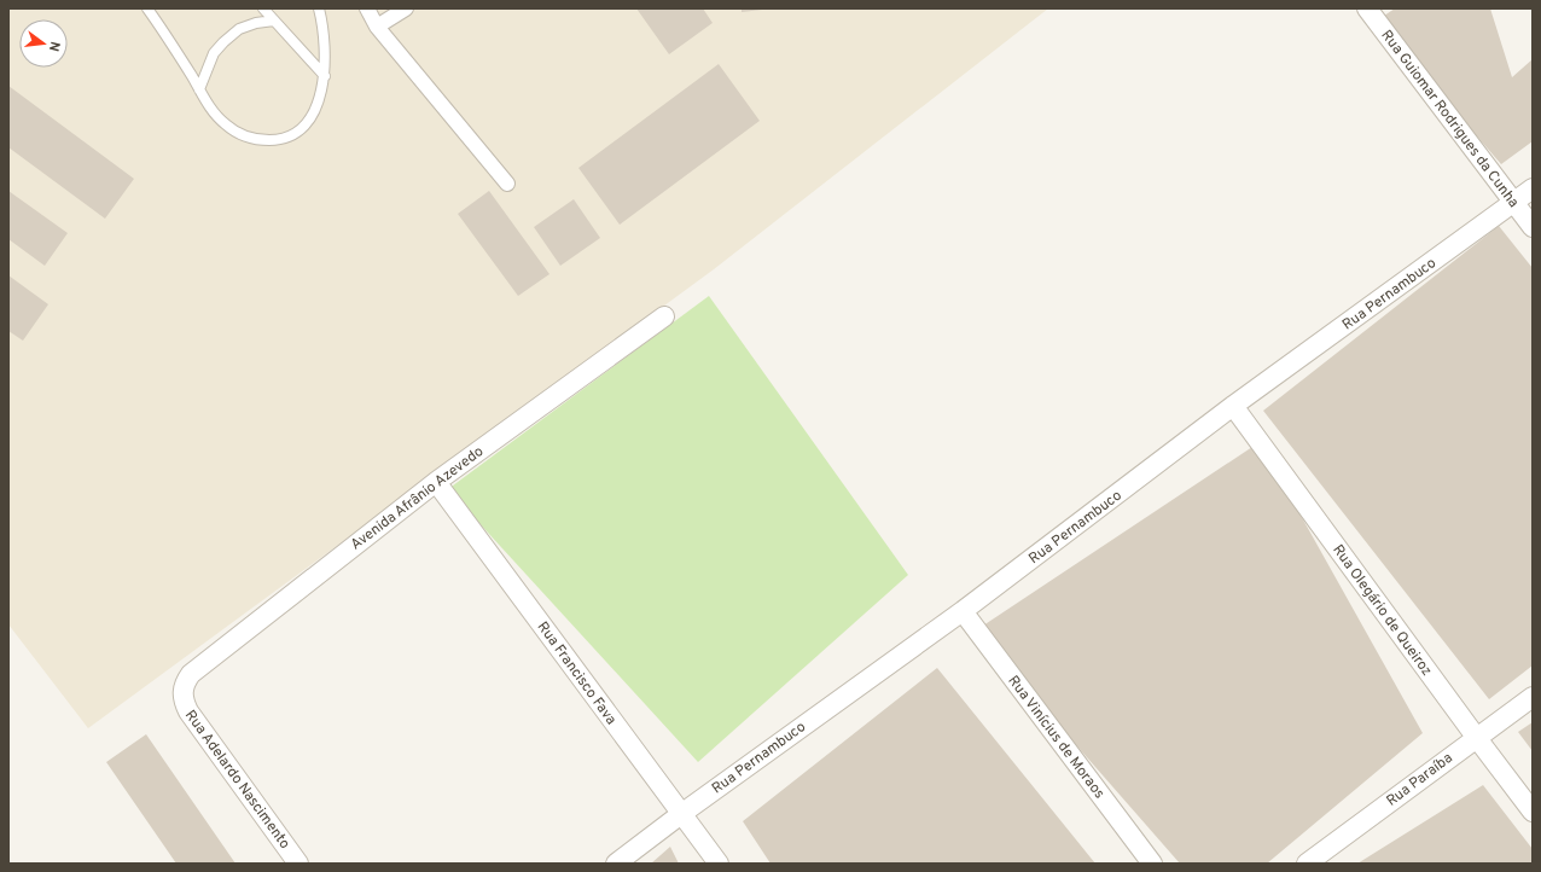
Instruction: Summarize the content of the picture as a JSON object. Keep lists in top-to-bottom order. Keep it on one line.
{"streets":{"street":["Rua Guiomar Rodrigues da Cunha","Rua Pernambuco","Avenida Afrânio Azevedo","Rua Olegário de Queiroz","Rua Francisco Fava","Rua Vinícius de Moraos","Rua Adelardo Nascimento","Rua Paraíba"]},"crossings":[["Rua Guiomar Rodrigues da Cunha","Rua Pernambuco"],["Rua Pernambuco","Rua Olegário de Queiroz"],["Rua Pernambuco","Rua Francisco Fava"],["Rua Pernambuco","Rua Vinícius de Moraos"],["Avenida Afrânio Azevedo","Rua Francisco Fava"],["Avenida Afrânio Azevedo","Rua Adelardo Nascimento"],["Rua Olegário de Queiroz","Rua Paraíba"]],"north":"right"}
